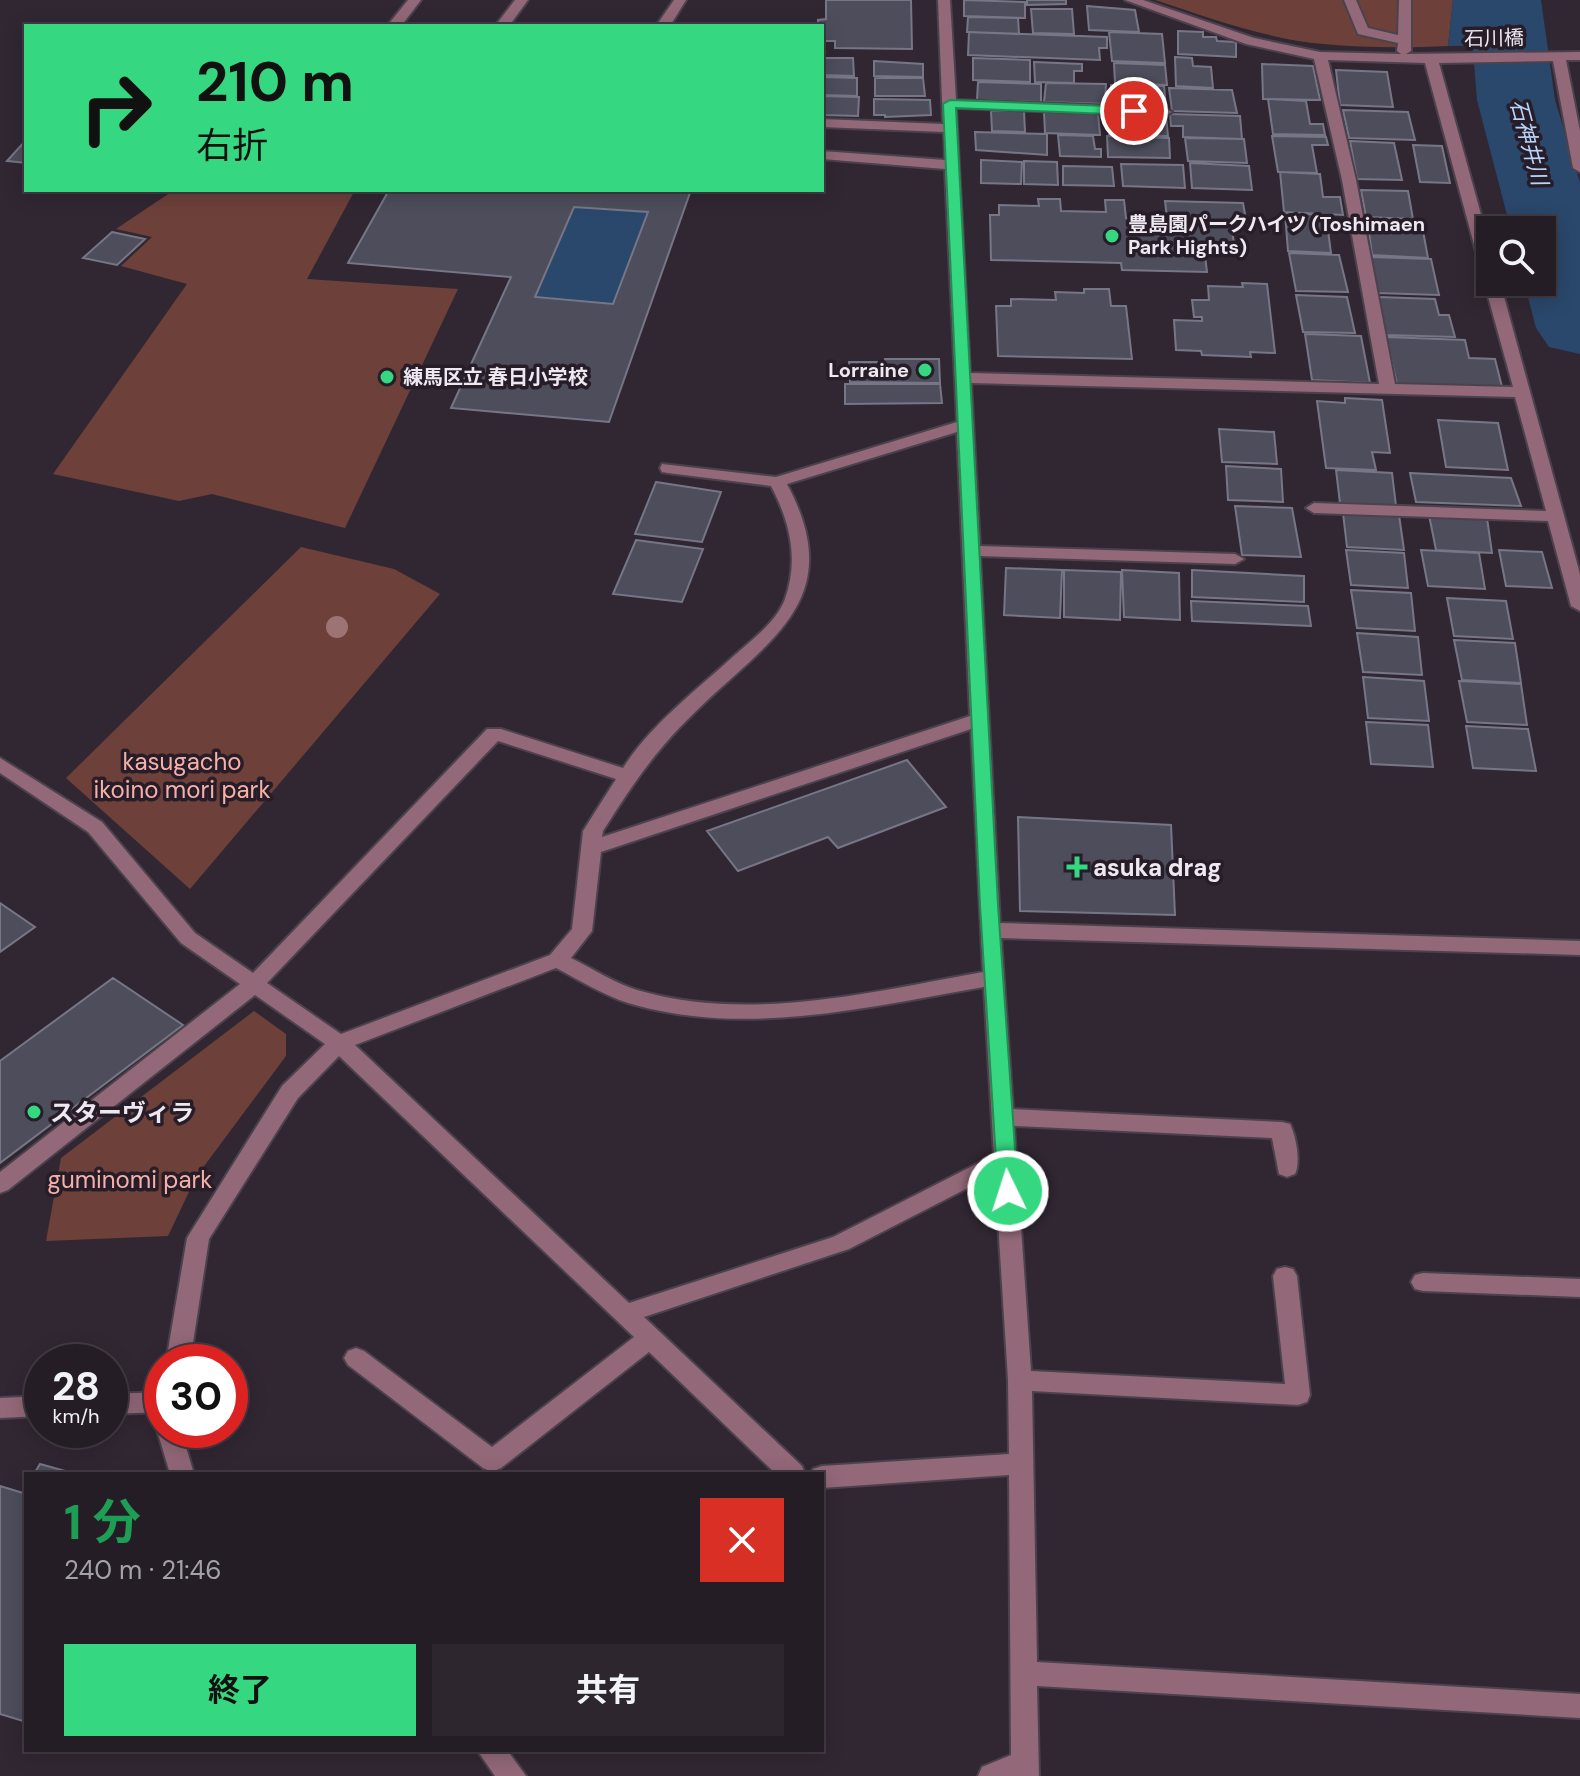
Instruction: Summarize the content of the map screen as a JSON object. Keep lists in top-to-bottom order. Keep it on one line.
{"streets":{"street":["石川橋"]},"water":["石神井川"],"parks":["kasugacho ikoino mori park","guminomi park"],"places":{"other":["豊島園パークハイツ (Toshimaen Park Hights)","Lorraine","練馬区立 春日小学校","スターヴィラ"],"health":["asuka drag"]},"page":{"turn":["210 m","右折"],"speed":"28 km/h","limit":"30","heading":["1 分","240 m · 21:46"],"buttons":["終了","共有"]}}
